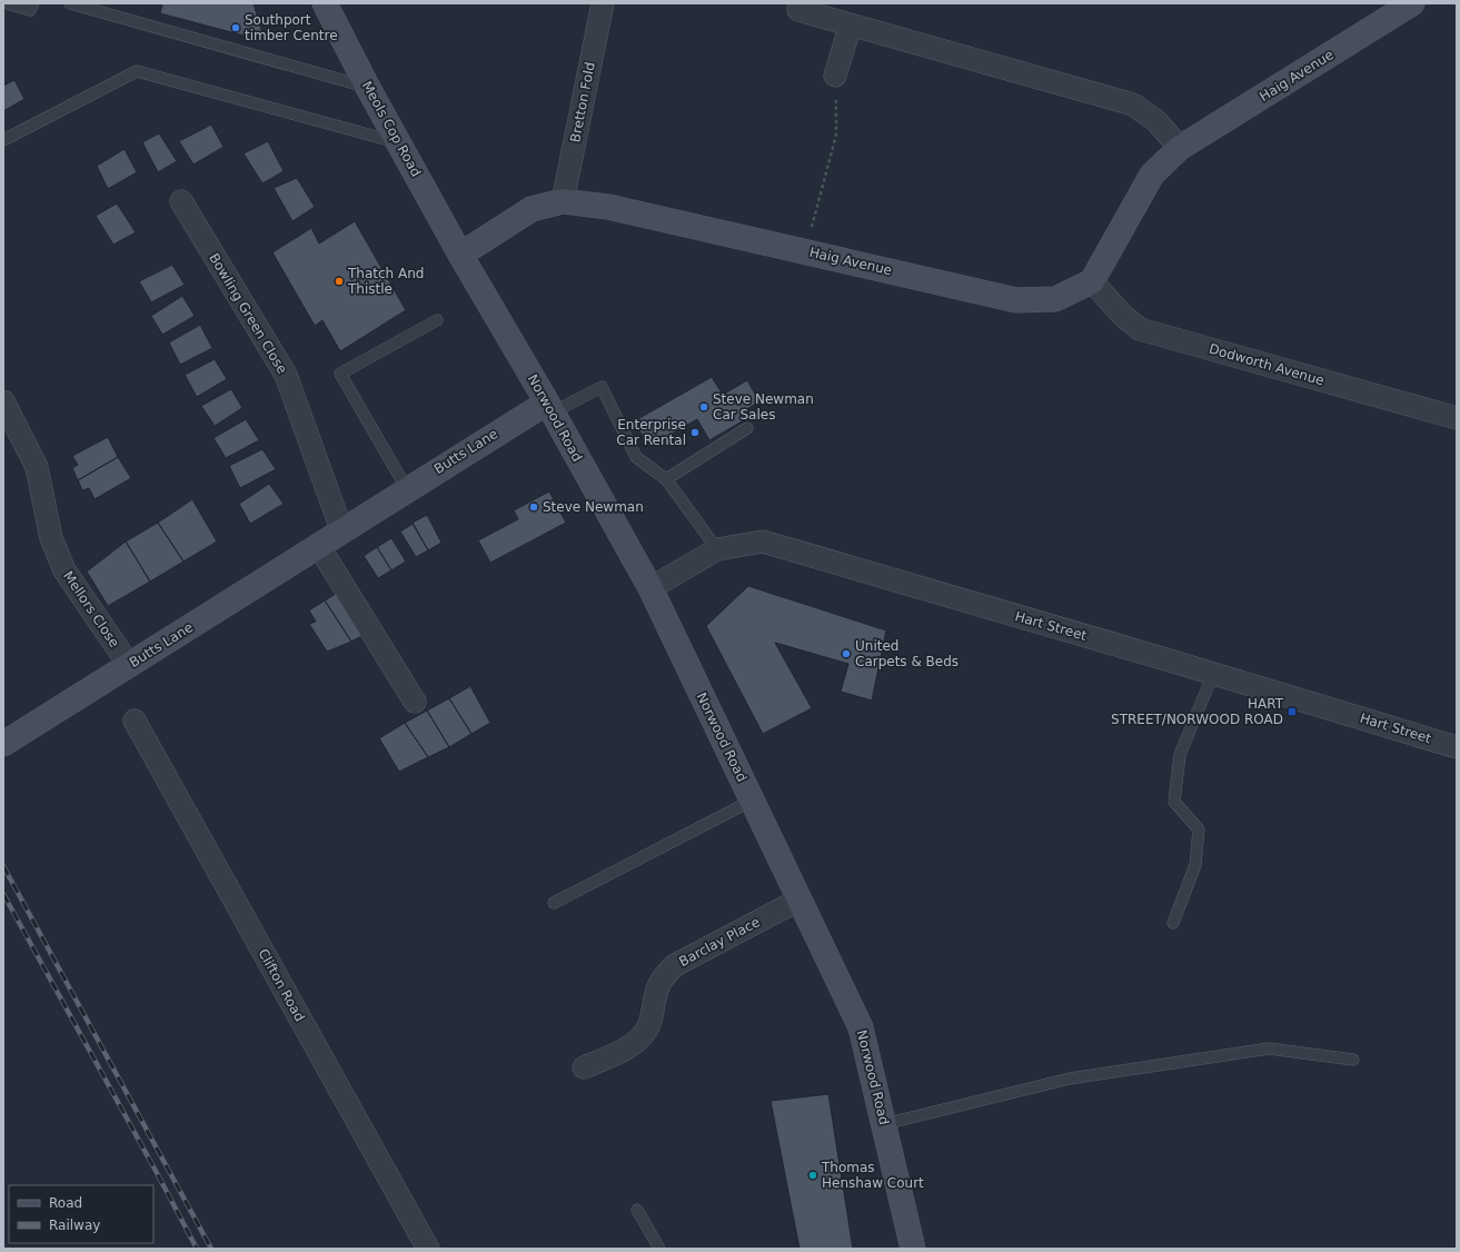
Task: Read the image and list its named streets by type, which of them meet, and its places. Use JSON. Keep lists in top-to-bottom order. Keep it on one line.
{"streets":{"street":["Haig Avenue","Bretton Fold","Meols Cop Road","Bowling Green Close","Dodworth Avenue","Norwood Road","Butts Lane","Mellors Close","Hart Street","Barclay Place","Clifton Road"]},"crossings":[["Haig Avenue","Bretton Fold"],["Haig Avenue","Meols Cop Road"],["Haig Avenue","Dodworth Avenue"],["Haig Avenue","Norwood Road"],["Meols Cop Road","Norwood Road"],["Bowling Green Close","Butts Lane"],["Norwood Road","Butts Lane"],["Norwood Road","Hart Street"],["Norwood Road","Barclay Place"],["Butts Lane","Mellors Close"]],"places":{"other":["Southport timber Centre","Thatch And Thistle","Steve Newman Car Sales","Enterprise Car Rental","Steve Newman","United Carpets & Beds","Thomas Henshaw Court"],"transit":["HART STREET/NORWOOD ROAD"]},"legend":["Road","Railway"]}
